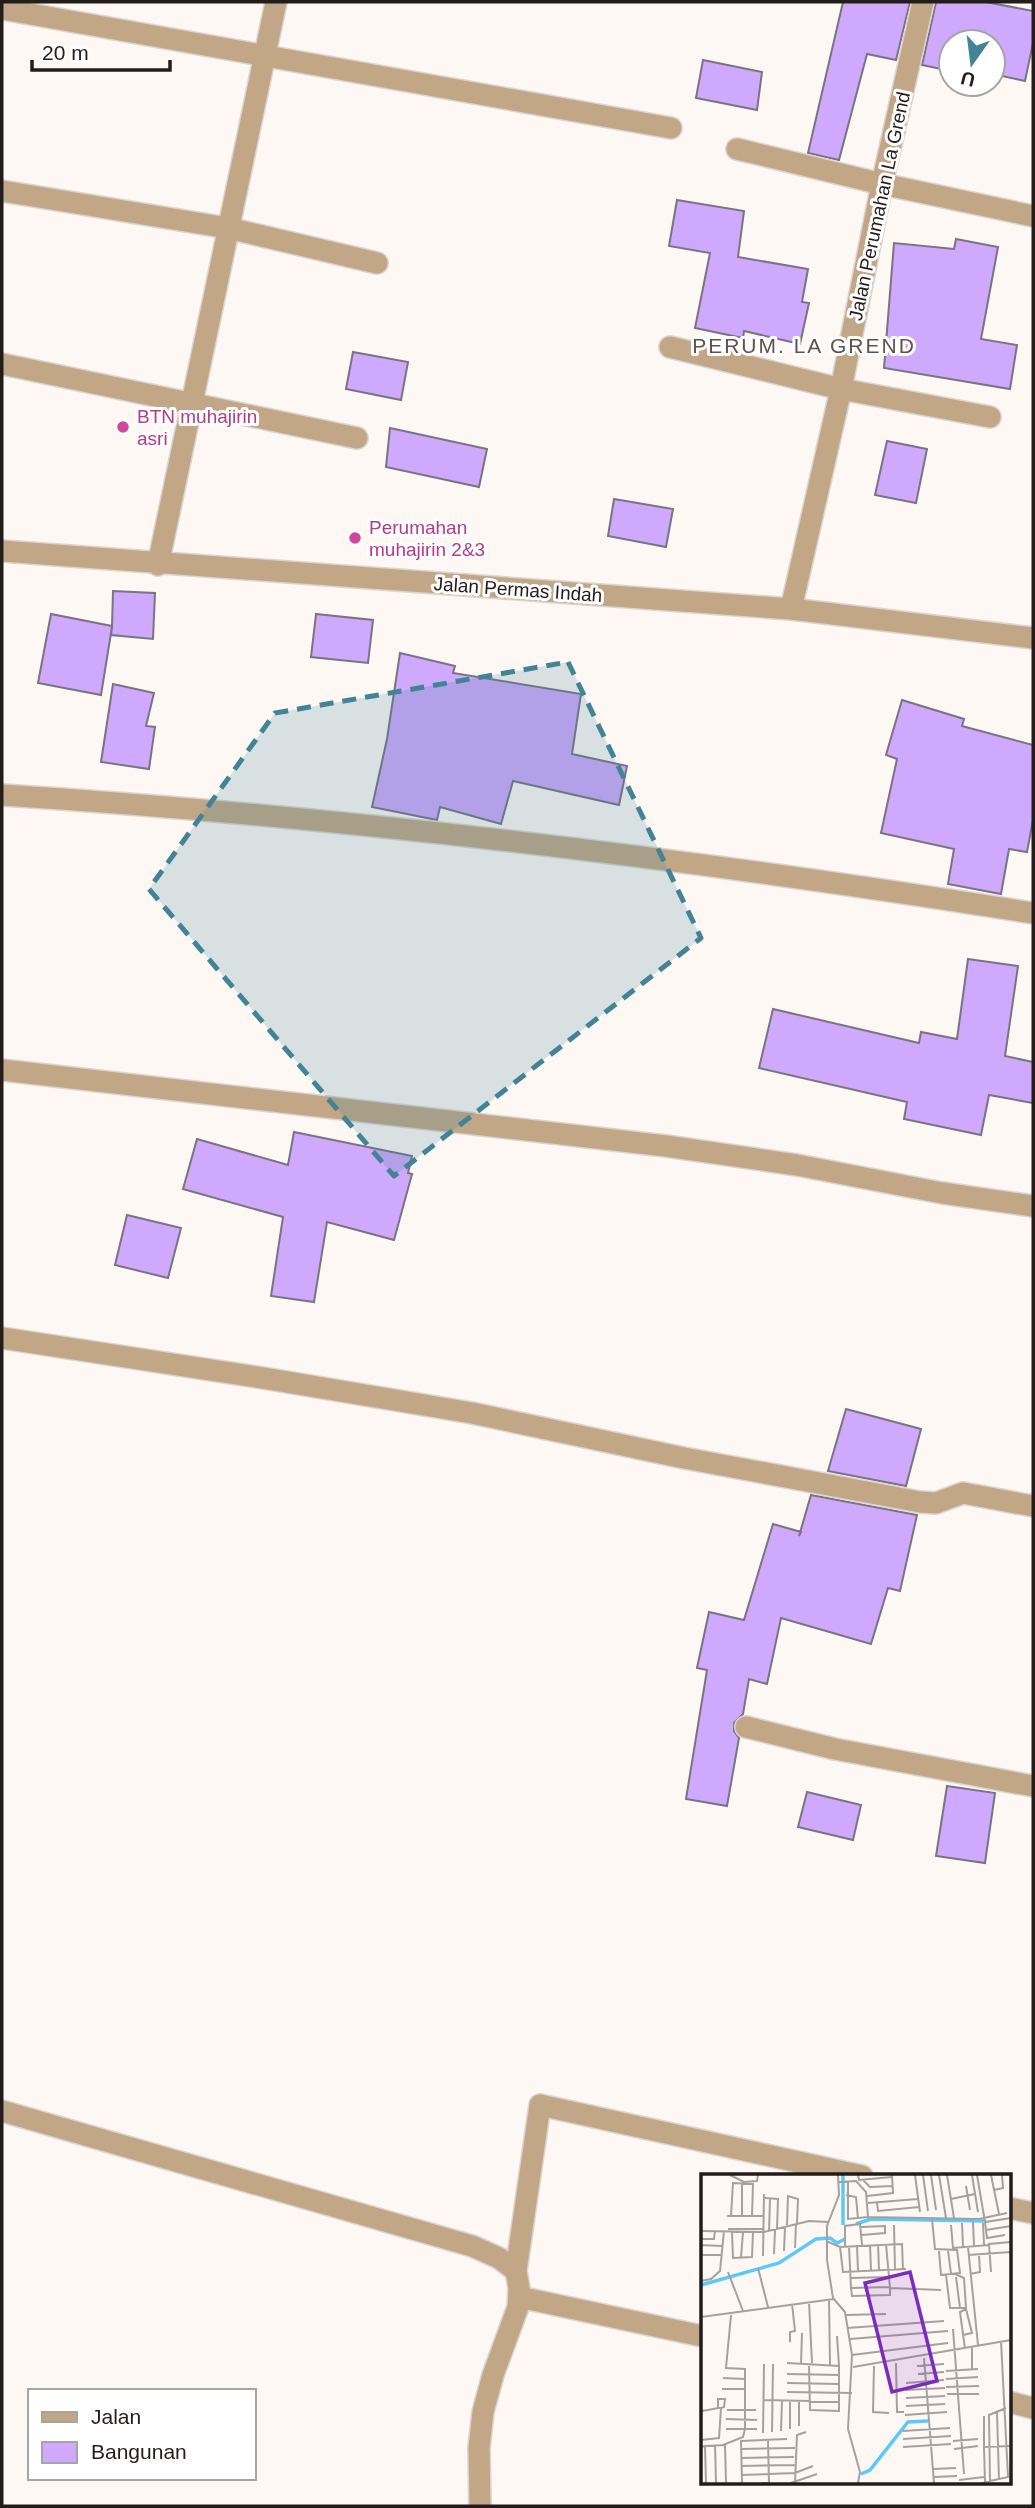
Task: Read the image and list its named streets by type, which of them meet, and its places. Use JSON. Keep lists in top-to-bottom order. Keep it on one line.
{"streets":{"street":["Jalan Perumahan La Grend","Jalan Permas Indah"]},"crossings":[["Jalan Perumahan La Grend","Jalan Permas Indah"]],"districts":["PERUM. LA GREND"],"places":["BTN muhajirin asri","Perumahan muhajirin 2&3"],"legend":["Jalan","Bangunan"],"scale_bar":"20 m","north":"bottom"}
